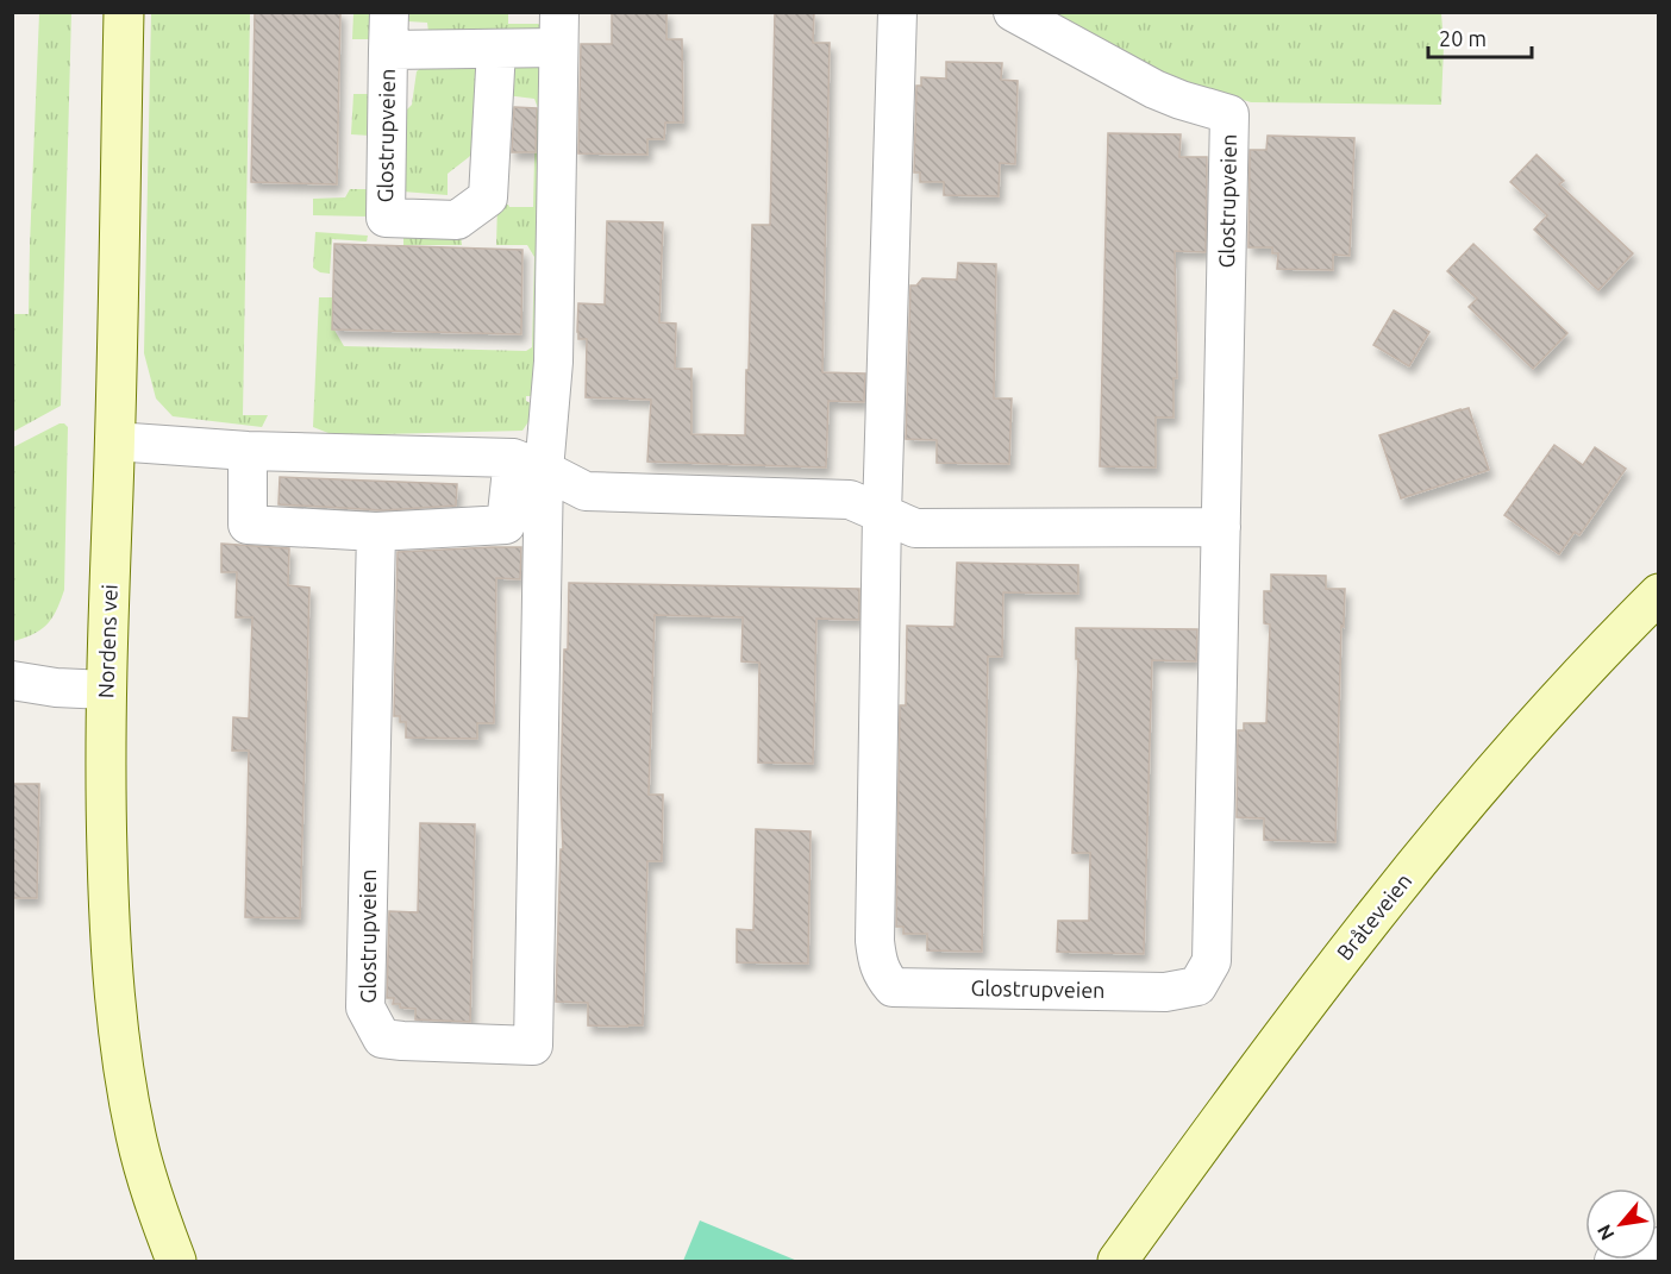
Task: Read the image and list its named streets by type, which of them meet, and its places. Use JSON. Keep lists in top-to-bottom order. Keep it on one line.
{"streets":{"street":["Glostrupveien","Nordens vei","Bråteveien"]},"scale_bar":"20 m","north":"bottom left"}
